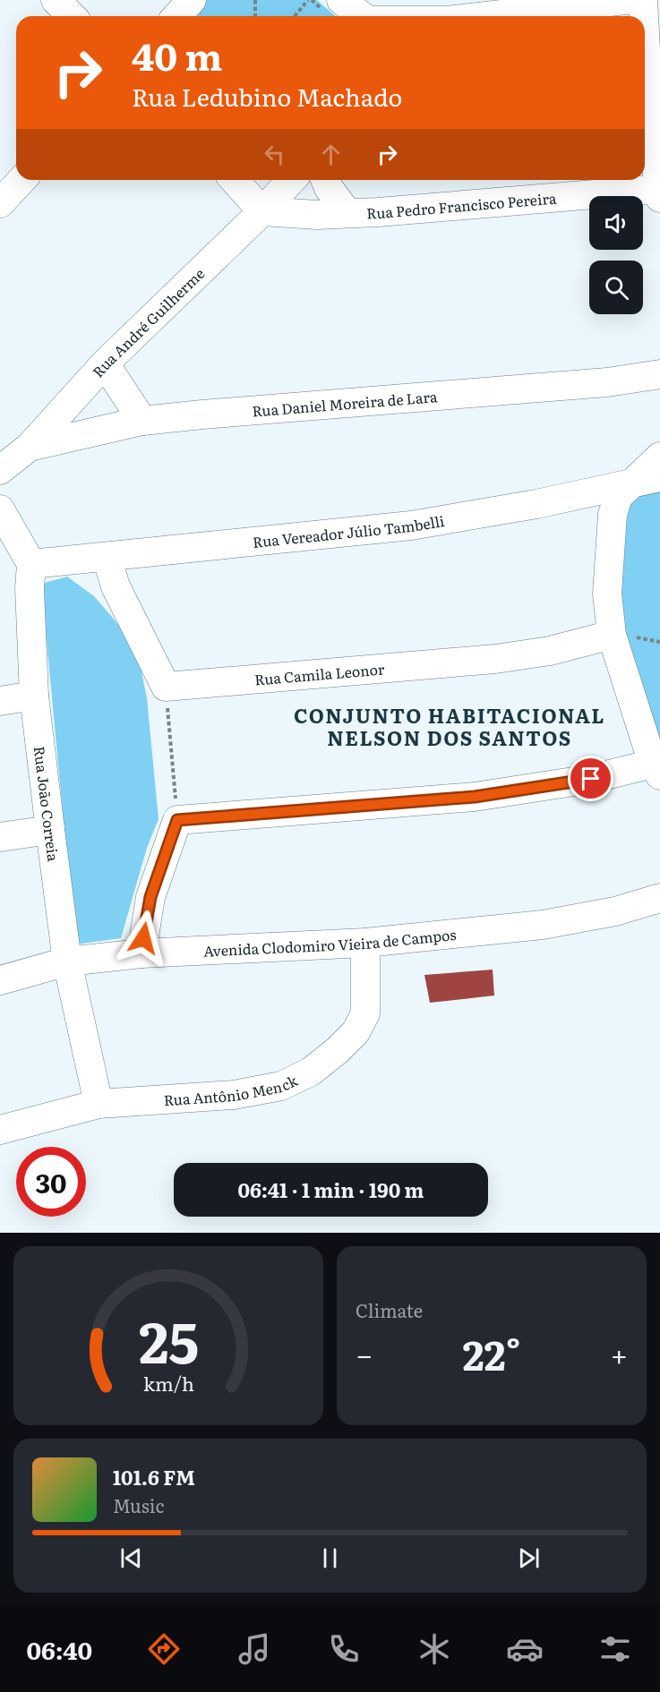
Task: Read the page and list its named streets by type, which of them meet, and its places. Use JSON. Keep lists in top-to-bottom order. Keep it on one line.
{"streets":{"street":["Rua Pedro Francisco Pereira","Rua André Guilherme","Rua Daniel Moreira de Lara","Rua Vereador Júlio Tambelli","Rua Camila Leonor","Rua João Correia","Avenida Clodomiro Vieira de Campos","Rua Antônio Menck"]},"crossings":[["Rua Pedro Francisco Pereira","Rua André Guilherme"],["Rua André Guilherme","Rua Daniel Moreira de Lara"],["Rua Vereador Júlio Tambelli","Rua João Correia"],["Rua João Correia","Avenida Clodomiro Vieira de Campos"],["Rua João Correia","Rua Antônio Menck"],["Avenida Clodomiro Vieira de Campos","Rua Antônio Menck"]],"districts":["CONJUNTO HABITACIONAL NELSON DOS SANTOS"],"page":{"turn":["40 m","Rua Ledubino Machado"],"limit":"30","trip":"06:41 · 1 min · 190 m","tile":"Climate","heat":["−","22°","+"],"song":["101.6 FM","Music"],"tabs":"06:40","gauge":["25","km/h"]}}
